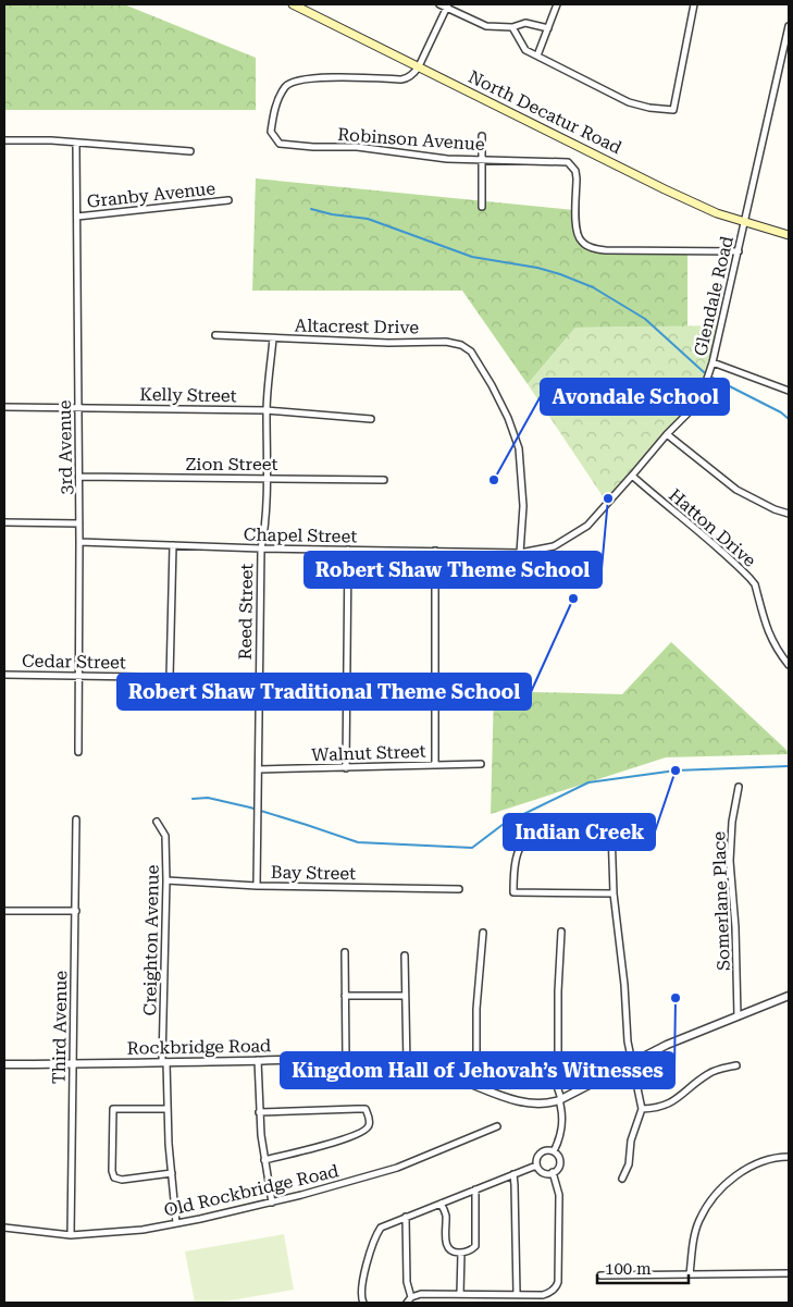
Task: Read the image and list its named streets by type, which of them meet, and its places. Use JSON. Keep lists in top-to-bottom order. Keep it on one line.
{"streets":{"main road":["North Decatur Road"],"street":["Robinson Avenue","Granby Avenue","Glendale Road","Altacrest Drive","Kelly Street","3rd Avenue","Zion Street","Hatton Drive","Chapel Street","Reed Street","Cedar Street","Walnut Street","Bay Street","Somerlane Place","Creighton Avenue","Third Avenue","Rockbridge Road","Old Rockbridge Road"]},"crossings":[["North Decatur Road","Robinson Avenue"],["North Decatur Road","Glendale Road"],["Robinson Avenue","Glendale Road"],["Granby Avenue","3rd Avenue"],["Glendale Road","Altacrest Drive"],["Glendale Road","Hatton Drive"],["Glendale Road","Chapel Street"],["Altacrest Drive","Chapel Street"],["Altacrest Drive","Reed Street"],["Kelly Street","3rd Avenue"],["Kelly Street","Reed Street"],["3rd Avenue","Zion Street"],["3rd Avenue","Chapel Street"],["3rd Avenue","Cedar Street"],["Zion Street","Reed Street"],["Chapel Street","Reed Street"],["Reed Street","Cedar Street"],["Reed Street","Walnut Street"],["Reed Street","Bay Street"],["Bay Street","Creighton Avenue"],["Somerlane Place","Rockbridge Road"],["Creighton Avenue","Rockbridge Road"],["Creighton Avenue","Old Rockbridge Road"],["Third Avenue","Rockbridge Road"],["Third Avenue","Old Rockbridge Road"]],"places":["Avondale School","Robert Shaw Theme School","Robert Shaw Traditional Theme School","Indian Creek","Kingdom Hall of Jehovah’s Witnesses"],"scale_bar":"100 m"}
